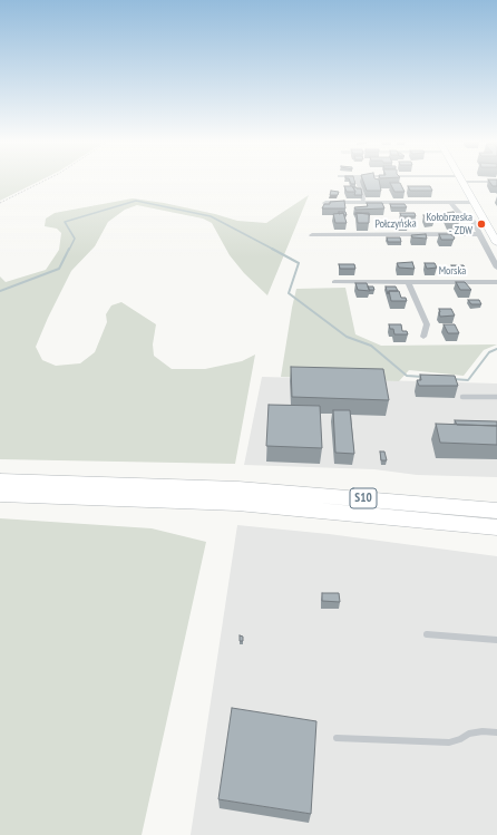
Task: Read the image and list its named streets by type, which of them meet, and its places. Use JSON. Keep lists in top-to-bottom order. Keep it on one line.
{"streets":{"highway":["S10"],"street":["Połczyńska","Morska"]},"places":["Kołobrzeska - ZDW"]}
